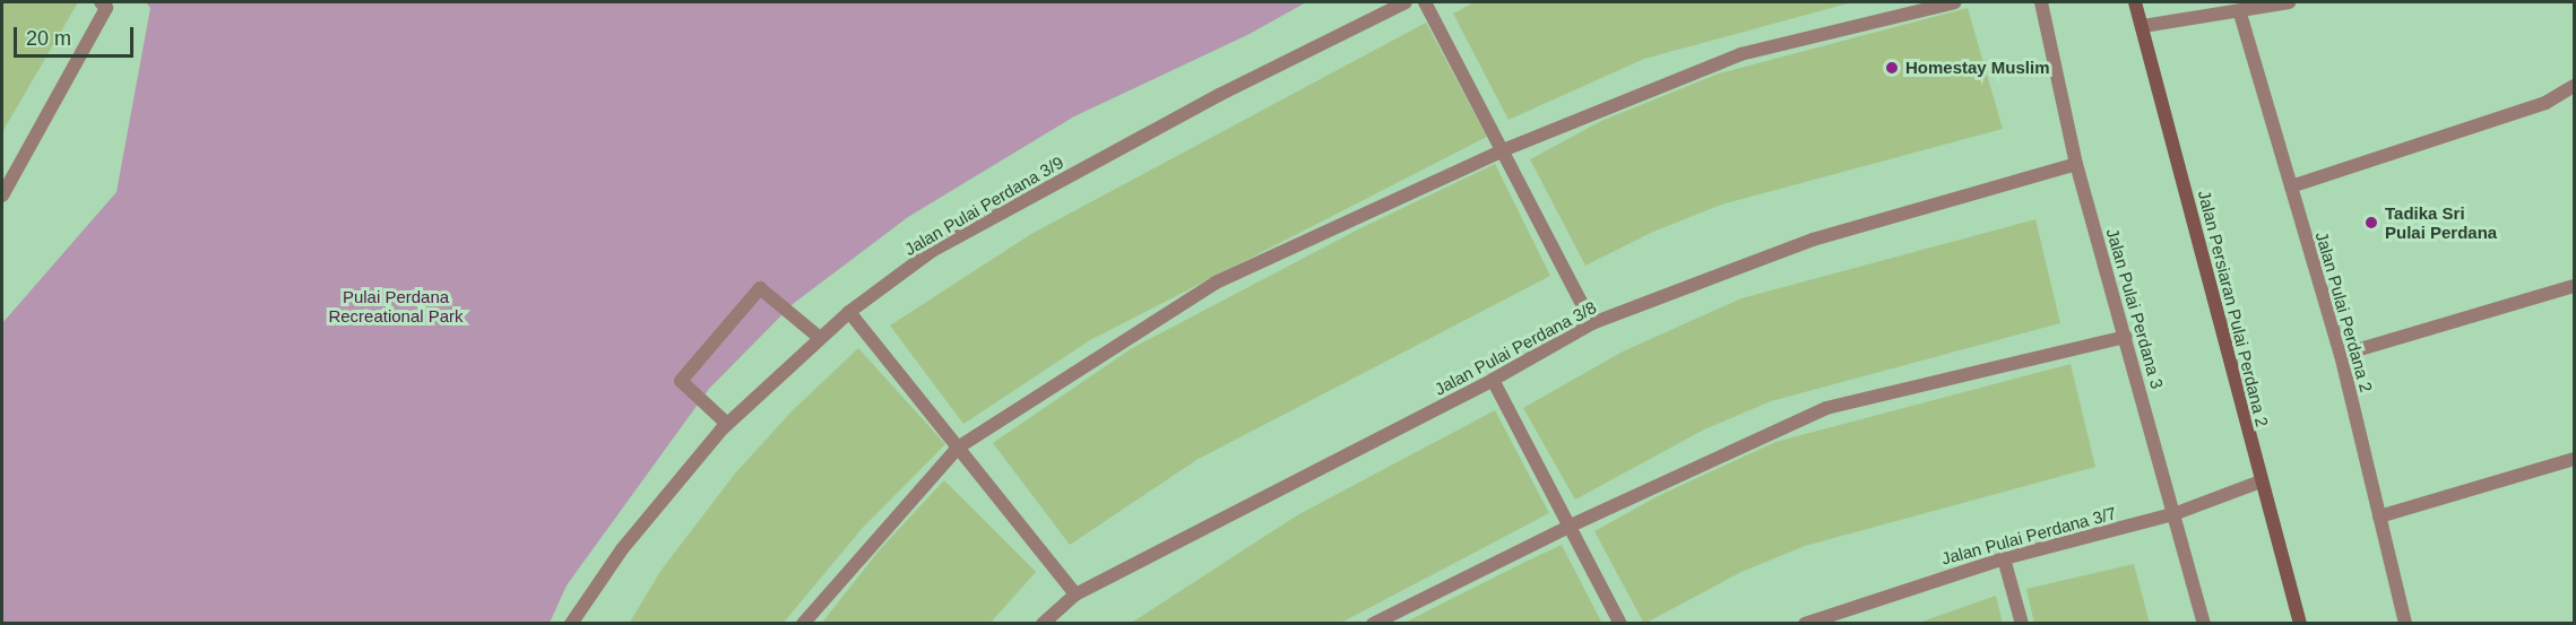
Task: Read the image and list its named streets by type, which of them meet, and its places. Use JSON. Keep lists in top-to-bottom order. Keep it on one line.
{"streets":{"street":["Jalan Pulai Perdana 3/9","Jalan Pulai Perdana 3","Jalan Persiaran Pulai Perdana 2","Jalan Pulai Perdana 2","Jalan Pulai Perdana 3/8","Jalan Pulai Perdana 3/7"]},"crossings":[["Jalan Pulai Perdana 3","Jalan Pulai Perdana 3/8"],["Jalan Pulai Perdana 3","Jalan Pulai Perdana 3/7"],["Jalan Persiaran Pulai Perdana 2","Jalan Pulai Perdana 3/7"]],"parks":["Pulai Perdana Recreational Park"],"places":["Homestay Muslim","Tadika Sri Pulai Perdana"],"scale_bar":"20 m"}
